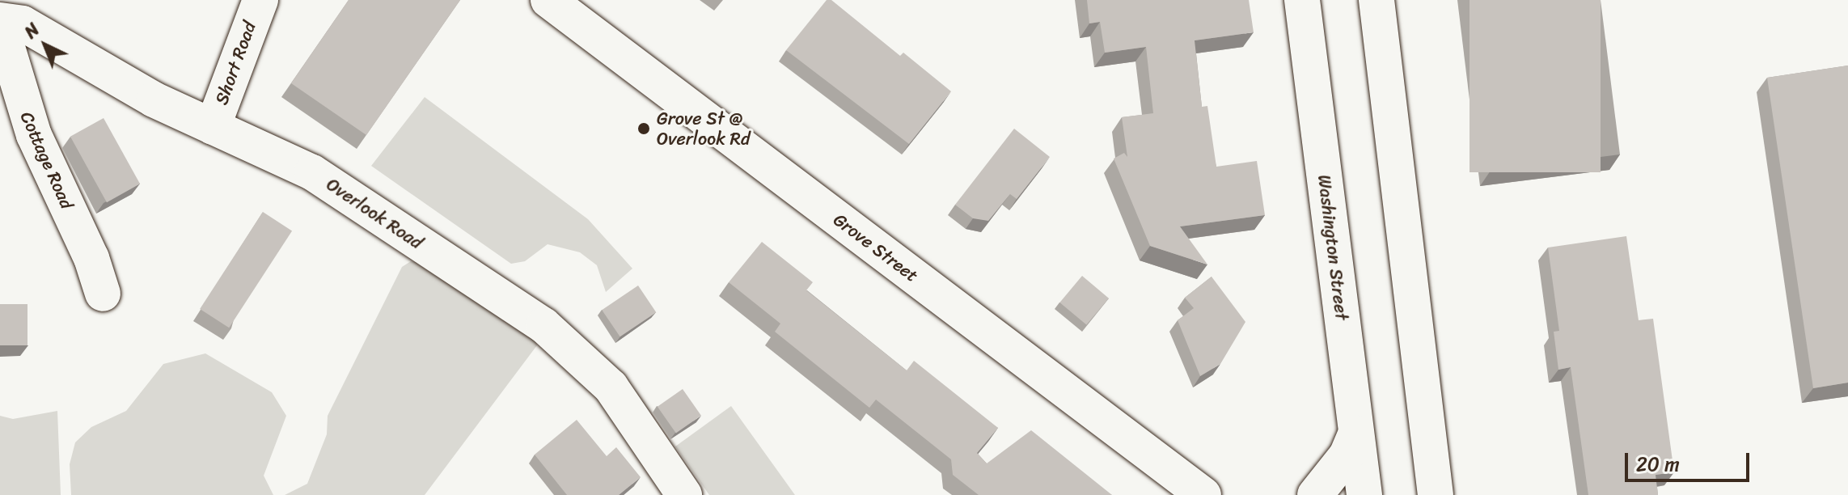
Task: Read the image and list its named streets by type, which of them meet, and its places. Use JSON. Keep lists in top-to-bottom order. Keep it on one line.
{"streets":{"main road":["Short Road","Cottage Road","Overlook Road","Grove Street","Washington Street"]},"crossings":[["Short Road","Overlook Road"],["Cottage Road","Overlook Road"]],"places":["Grove St @ Overlook Rd"],"scale_bar":"20 m","north":"top left"}
